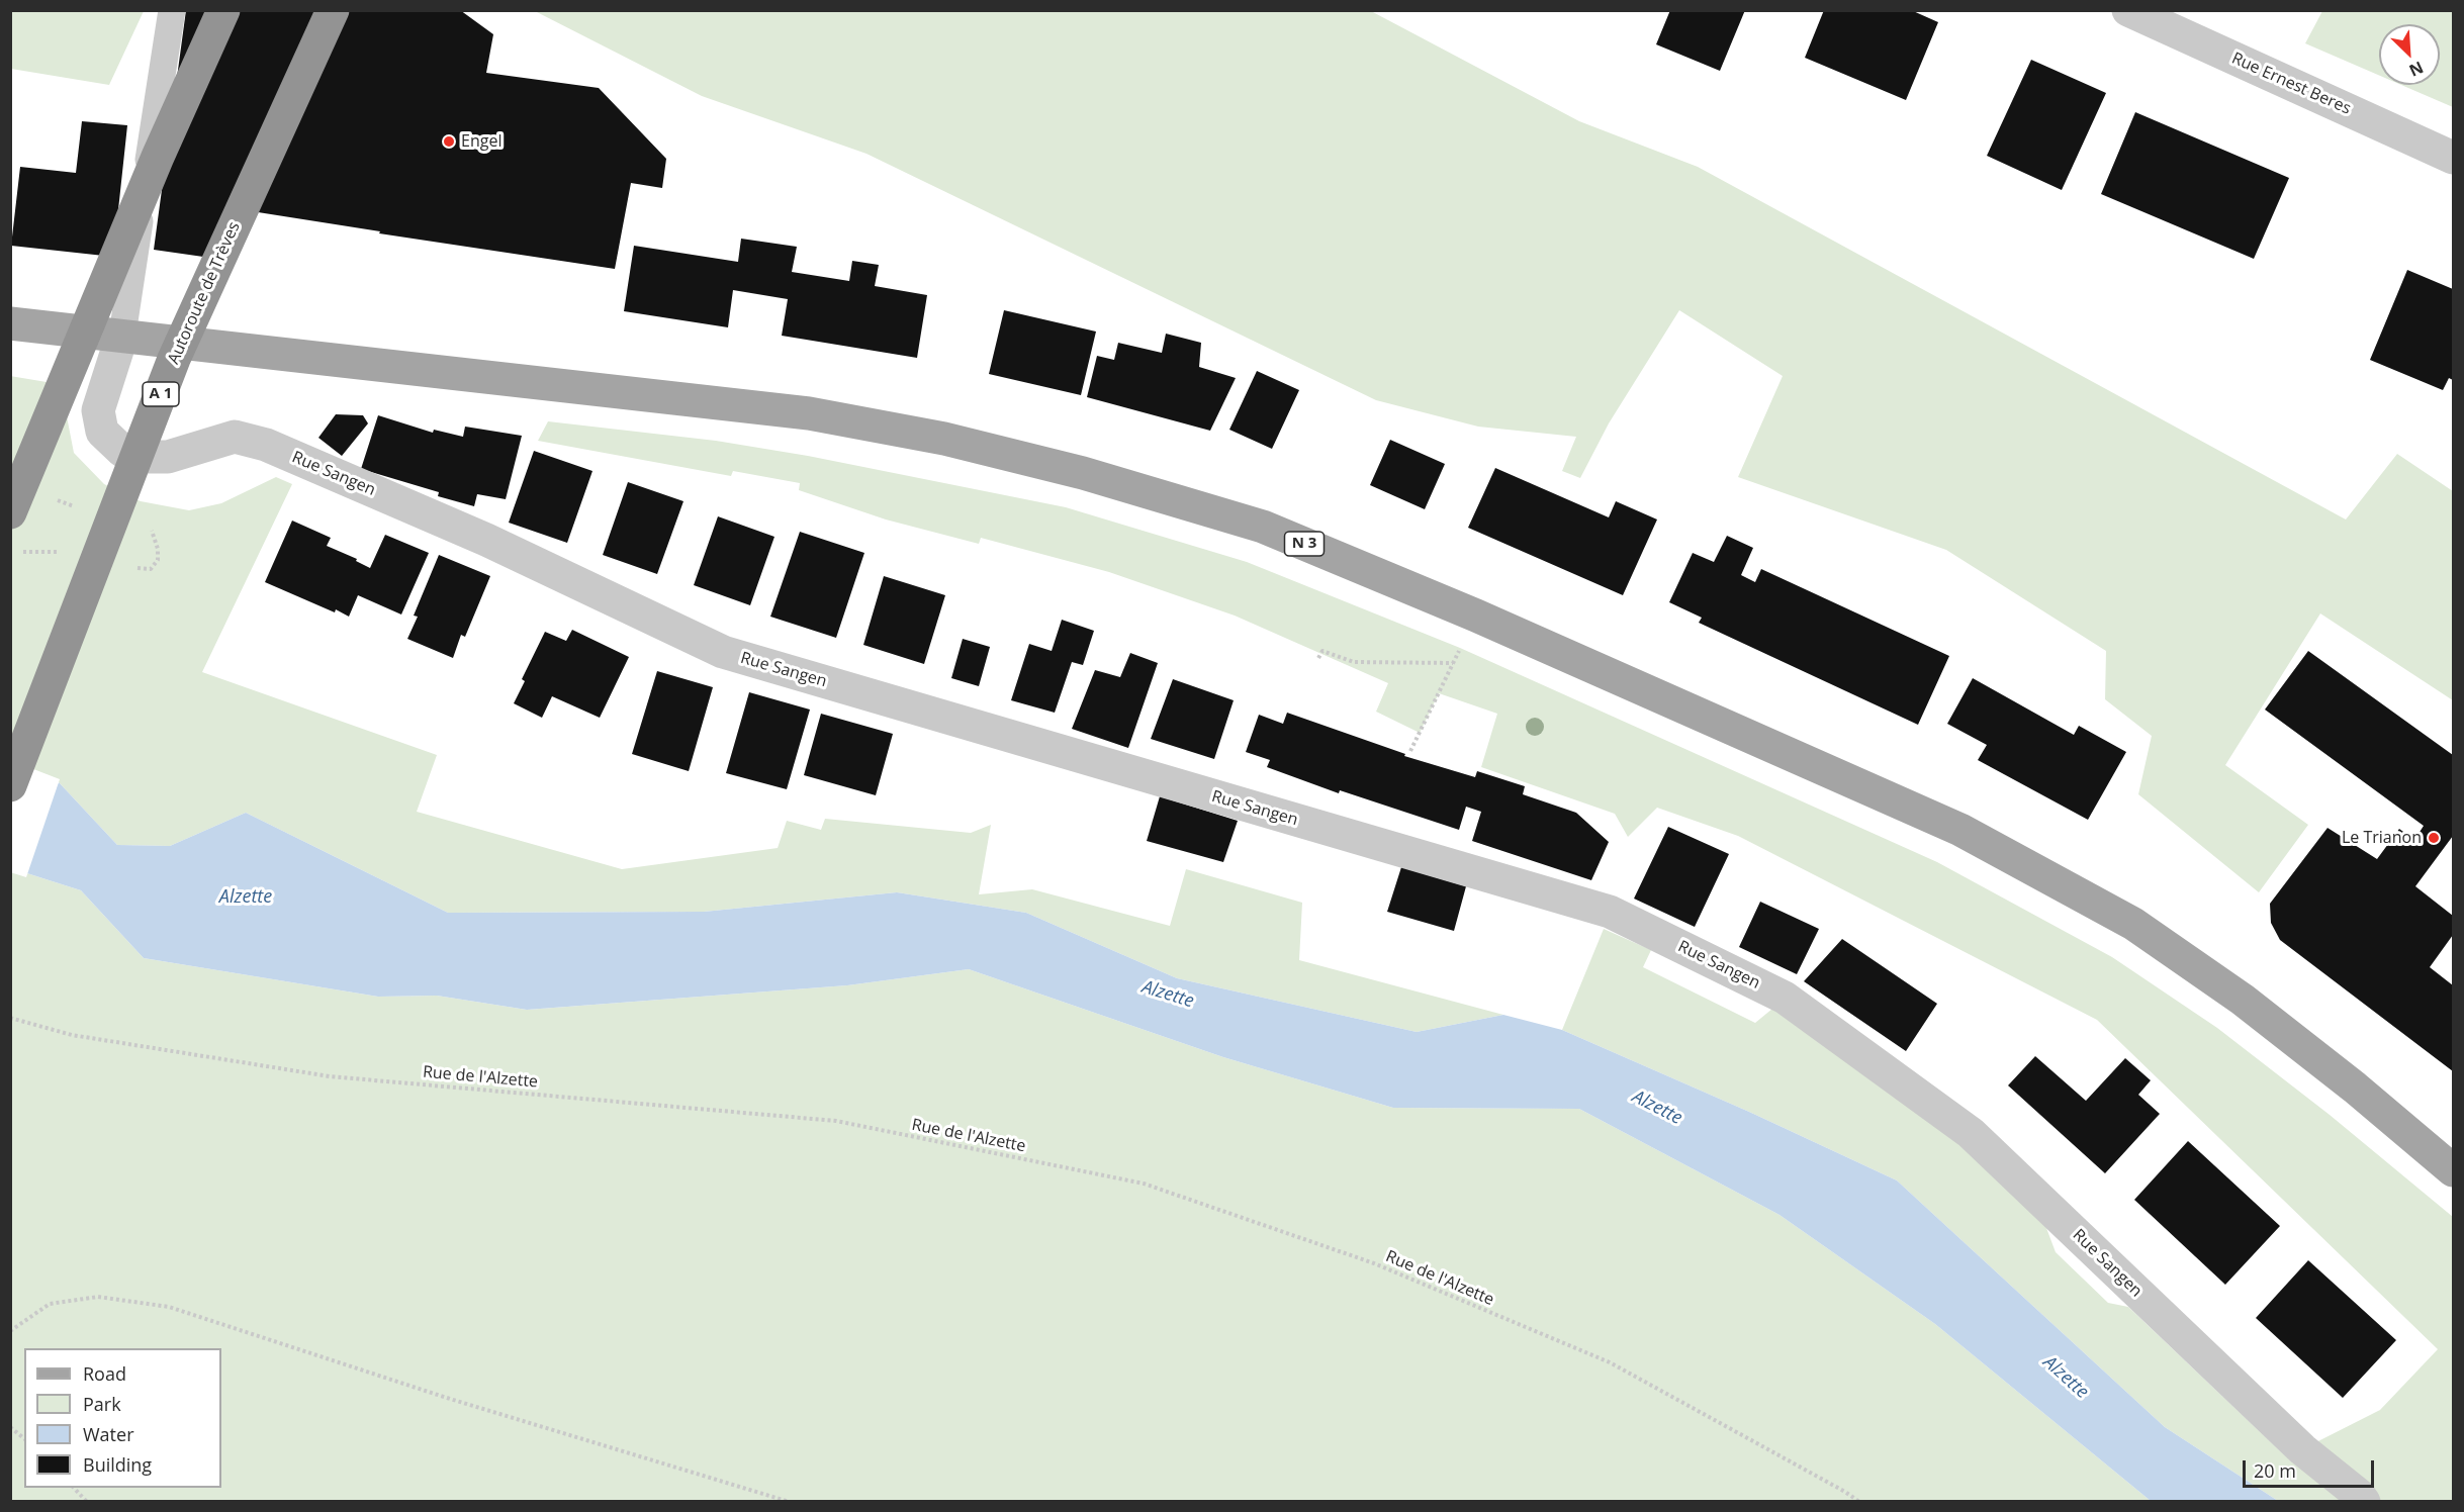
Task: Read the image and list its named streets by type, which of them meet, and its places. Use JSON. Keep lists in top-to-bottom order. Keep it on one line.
{"streets":{"highway":["Autoroute de Trèves","A 1"],"main road":["N 3"],"street":["Rue Ernest Beres","Rue Sangen"],"path":["Rue de l'Alzette"]},"crossings":[["Rue Sangen","N 3"]],"water":["Alzette"],"places":["Engel","Le Trianon"],"legend":["Road","Park","Water","Building"],"scale_bar":"20 m","north":"bottom right"}
